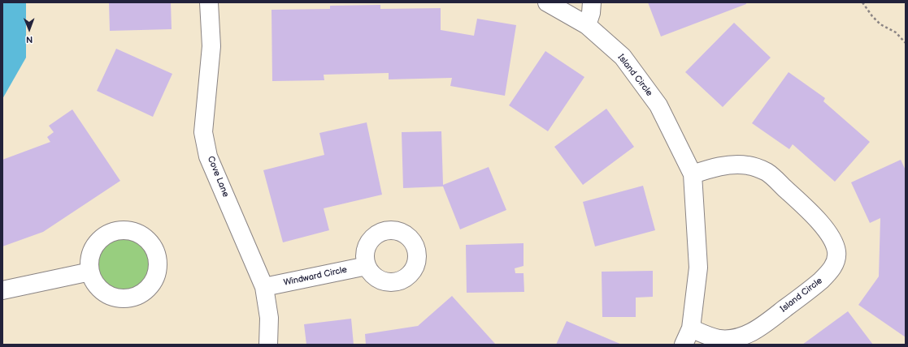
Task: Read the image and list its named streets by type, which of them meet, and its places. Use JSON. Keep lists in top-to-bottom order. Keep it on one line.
{"streets":{"street":["Island Circle","Cove Lane","Windward Circle"]},"crossings":[["Cove Lane","Windward Circle"]],"north":"bottom"}
